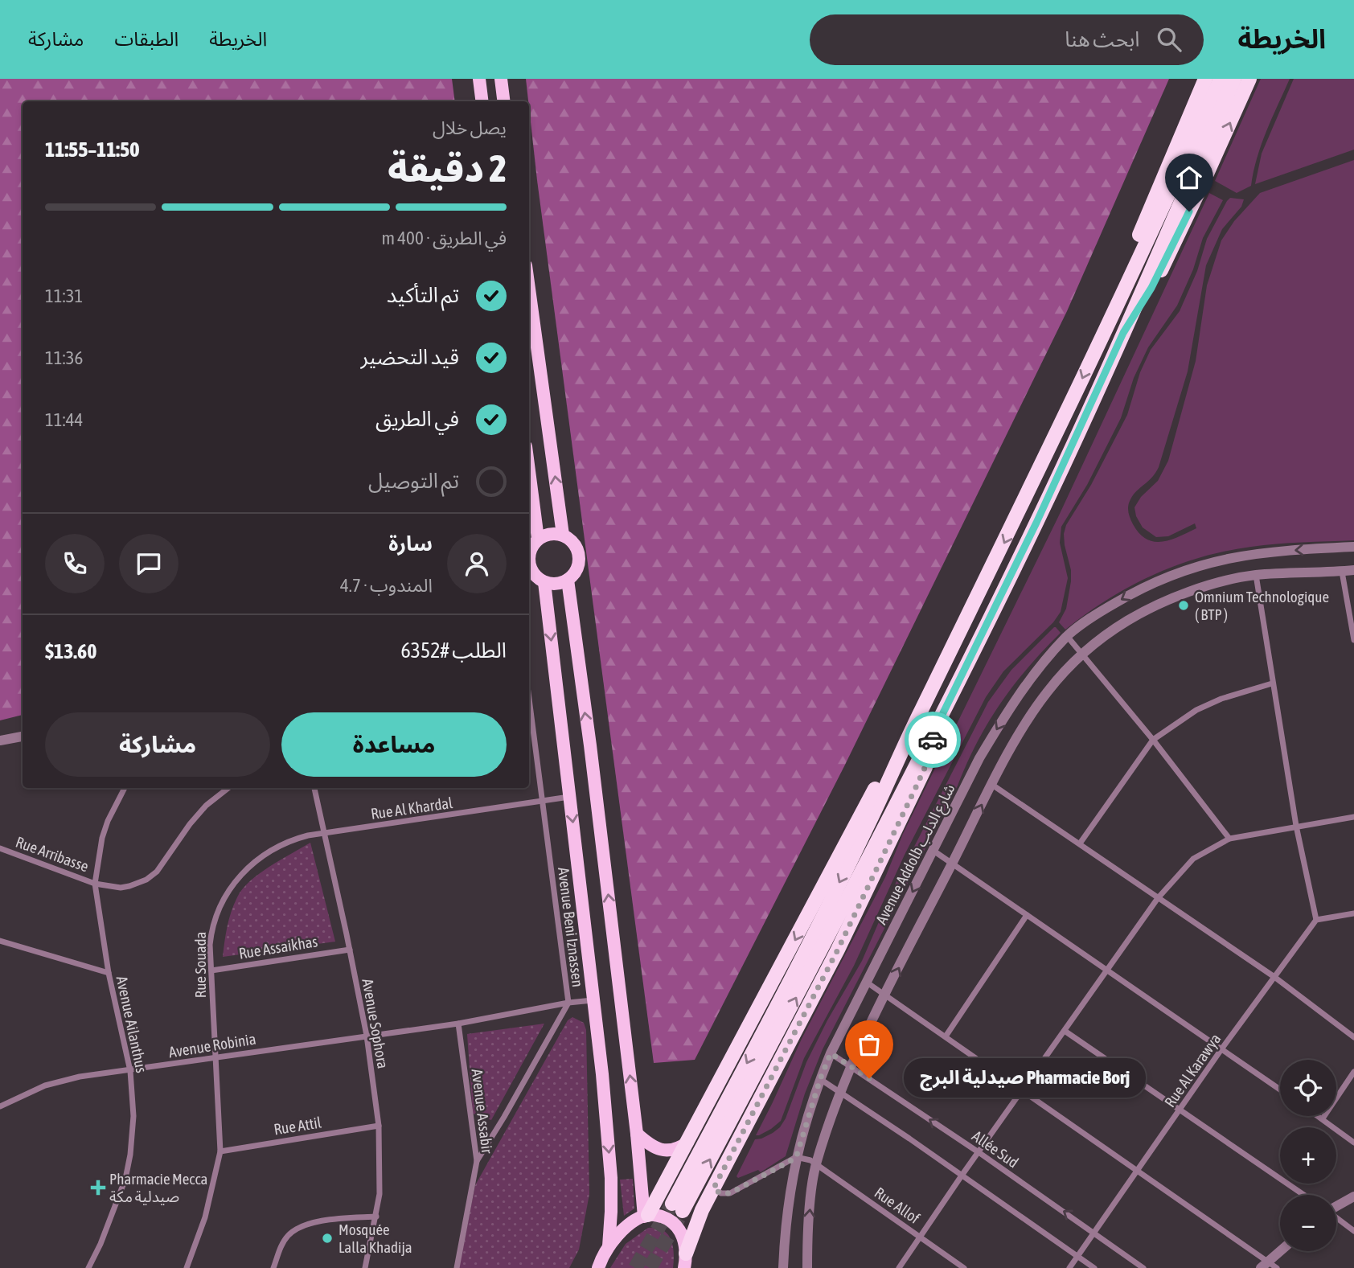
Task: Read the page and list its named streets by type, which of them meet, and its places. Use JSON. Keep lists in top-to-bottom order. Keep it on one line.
{"streets":{"street":["Rue Al Khardal","Rue Arribasse","Avenue Addolb شارع الدلب","Avenue Beni Iznassen","Rue Assaikhas","Rue Souada","Avenue Sophora","Avenue Ailanthus","Avenue Robinia","Rue Al Karawya","Avenue Assabir","Rue Attil","Allée Sud","Rue Allof"]},"crossings":[["Rue Al Khardal","Avenue Beni Iznassen"],["Rue Al Khardal","Rue Souada"],["Rue Al Khardal","Avenue Sophora"],["Rue Arribasse","Avenue Ailanthus"],["Avenue Addolb شارع الدلب","Allée Sud"],["Avenue Addolb شارع الدلب","Rue Allof"],["Avenue Beni Iznassen","Avenue Robinia"],["Avenue Beni Iznassen","Avenue Assabir"],["Rue Assaikhas","Rue Souada"],["Rue Assaikhas","Avenue Sophora"],["Rue Souada","Avenue Sophora"],["Rue Souada","Avenue Robinia"],["Rue Souada","Rue Attil"],["Avenue Sophora","Avenue Robinia"],["Avenue Sophora","Rue Attil"],["Avenue Ailanthus","Avenue Robinia"],["Avenue Robinia","Avenue Assabir"],["Rue Al Karawya","Allée Sud"]],"places":{"other":["Omnium Technologique ( BTP )","Pharmacie Borj صيدلية البرج","Mosquée Lalla Khadija"],"health":["Pharmacie Mecca صيدلية مكة"]},"page":{"header":"الخريطة","search":"ابحث هنا","nav":["الخريطة","الطبقات","مشاركة"],"heading":["2 دقيقة","يصل خلال","11:50–11:55"],"panel":["سارة","المندوب · 4.7","الطلب #6352","$13.60"],"bar":"في الطريق · 400 m","list":[["تم التأكيد","11:31"],["قيد التحضير","11:36"],["في الطريق","11:44"],"تم التوصيل"],"buttons":["مساعدة","مشاركة"],"bubble":"Pharmacie Borj صيدلية البرج","map_buttons":["+","−"]}}
